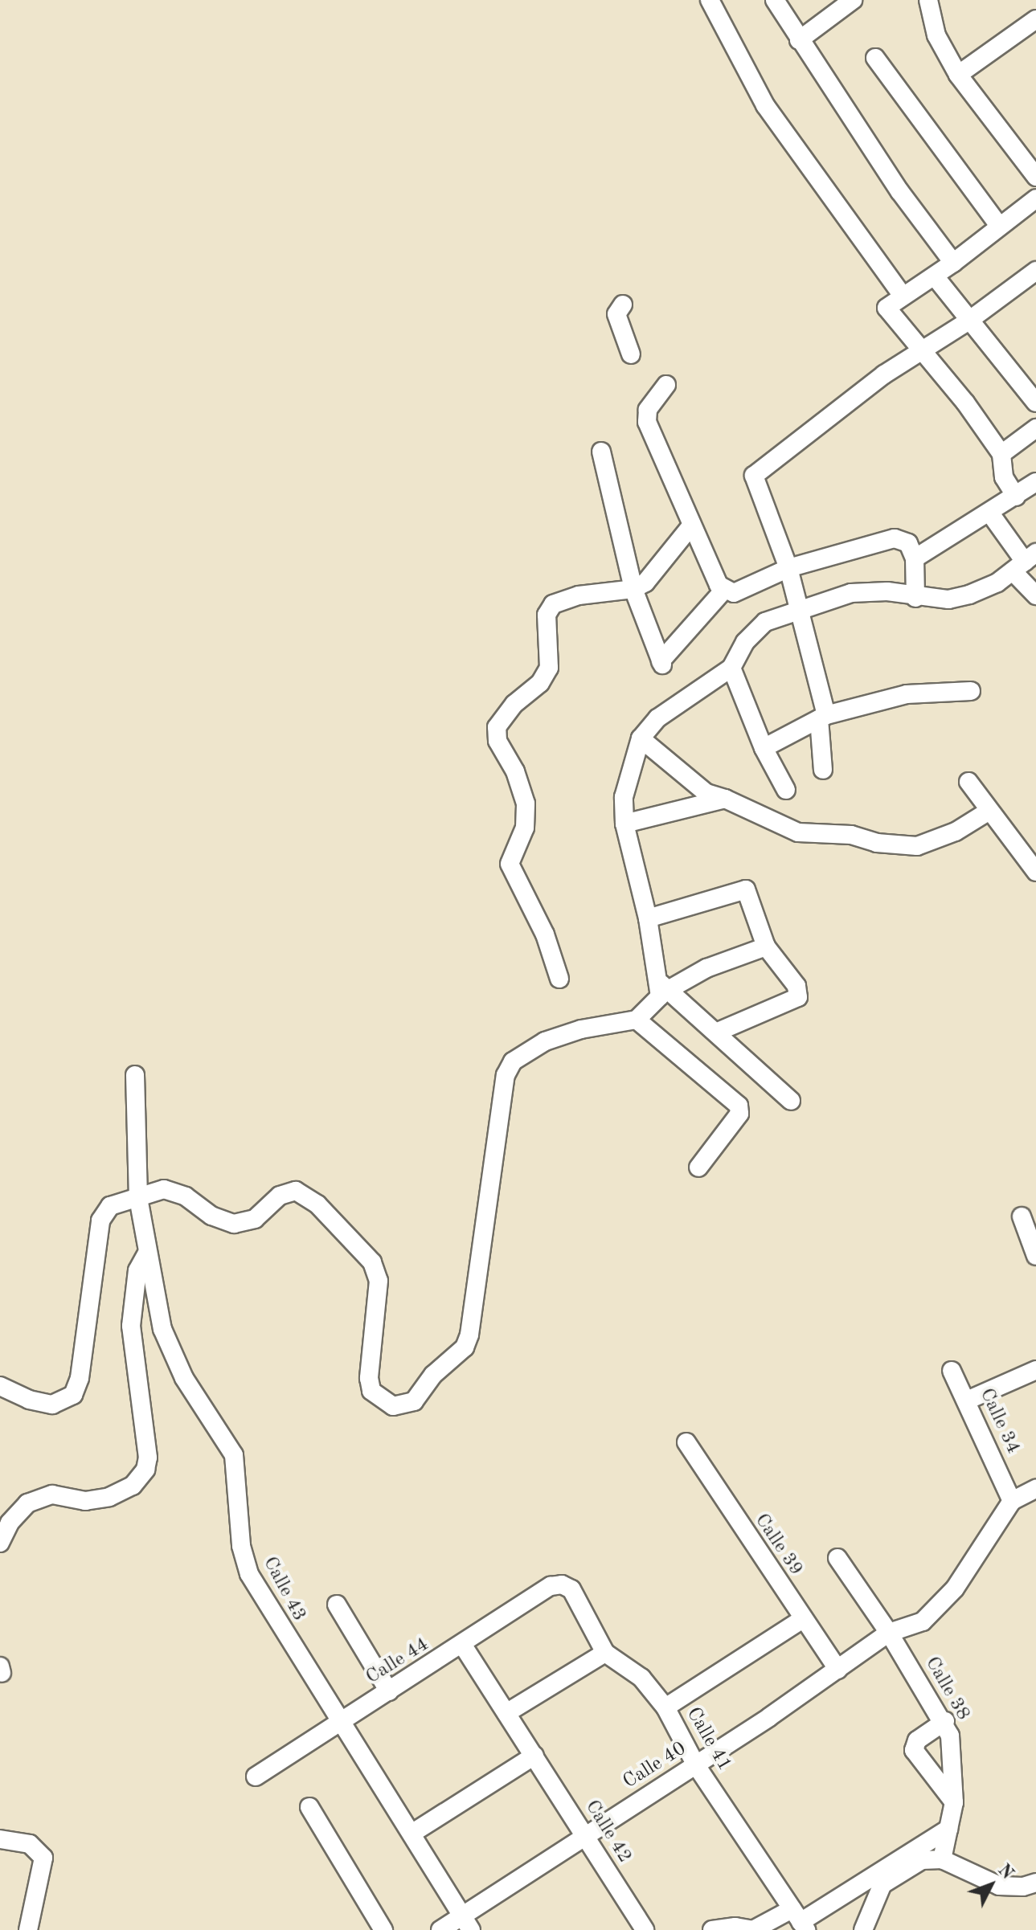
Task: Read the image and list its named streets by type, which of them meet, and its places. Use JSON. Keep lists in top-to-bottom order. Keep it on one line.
{"streets":{"street":["Calle 34","Calle 39","Calle 43","Calle 44","Calle 38","Calle 41","Calle 40","Calle 42"]},"crossings":[["Calle 34","Calle 40"],["Calle 39","Calle 40"],["Calle 43","Calle 44"],["Calle 43","Calle 40"],["Calle 44","Calle 41"],["Calle 44","Calle 42"],["Calle 38","Calle 40"],["Calle 41","Calle 40"],["Calle 40","Calle 42"]],"north":"top right"}
